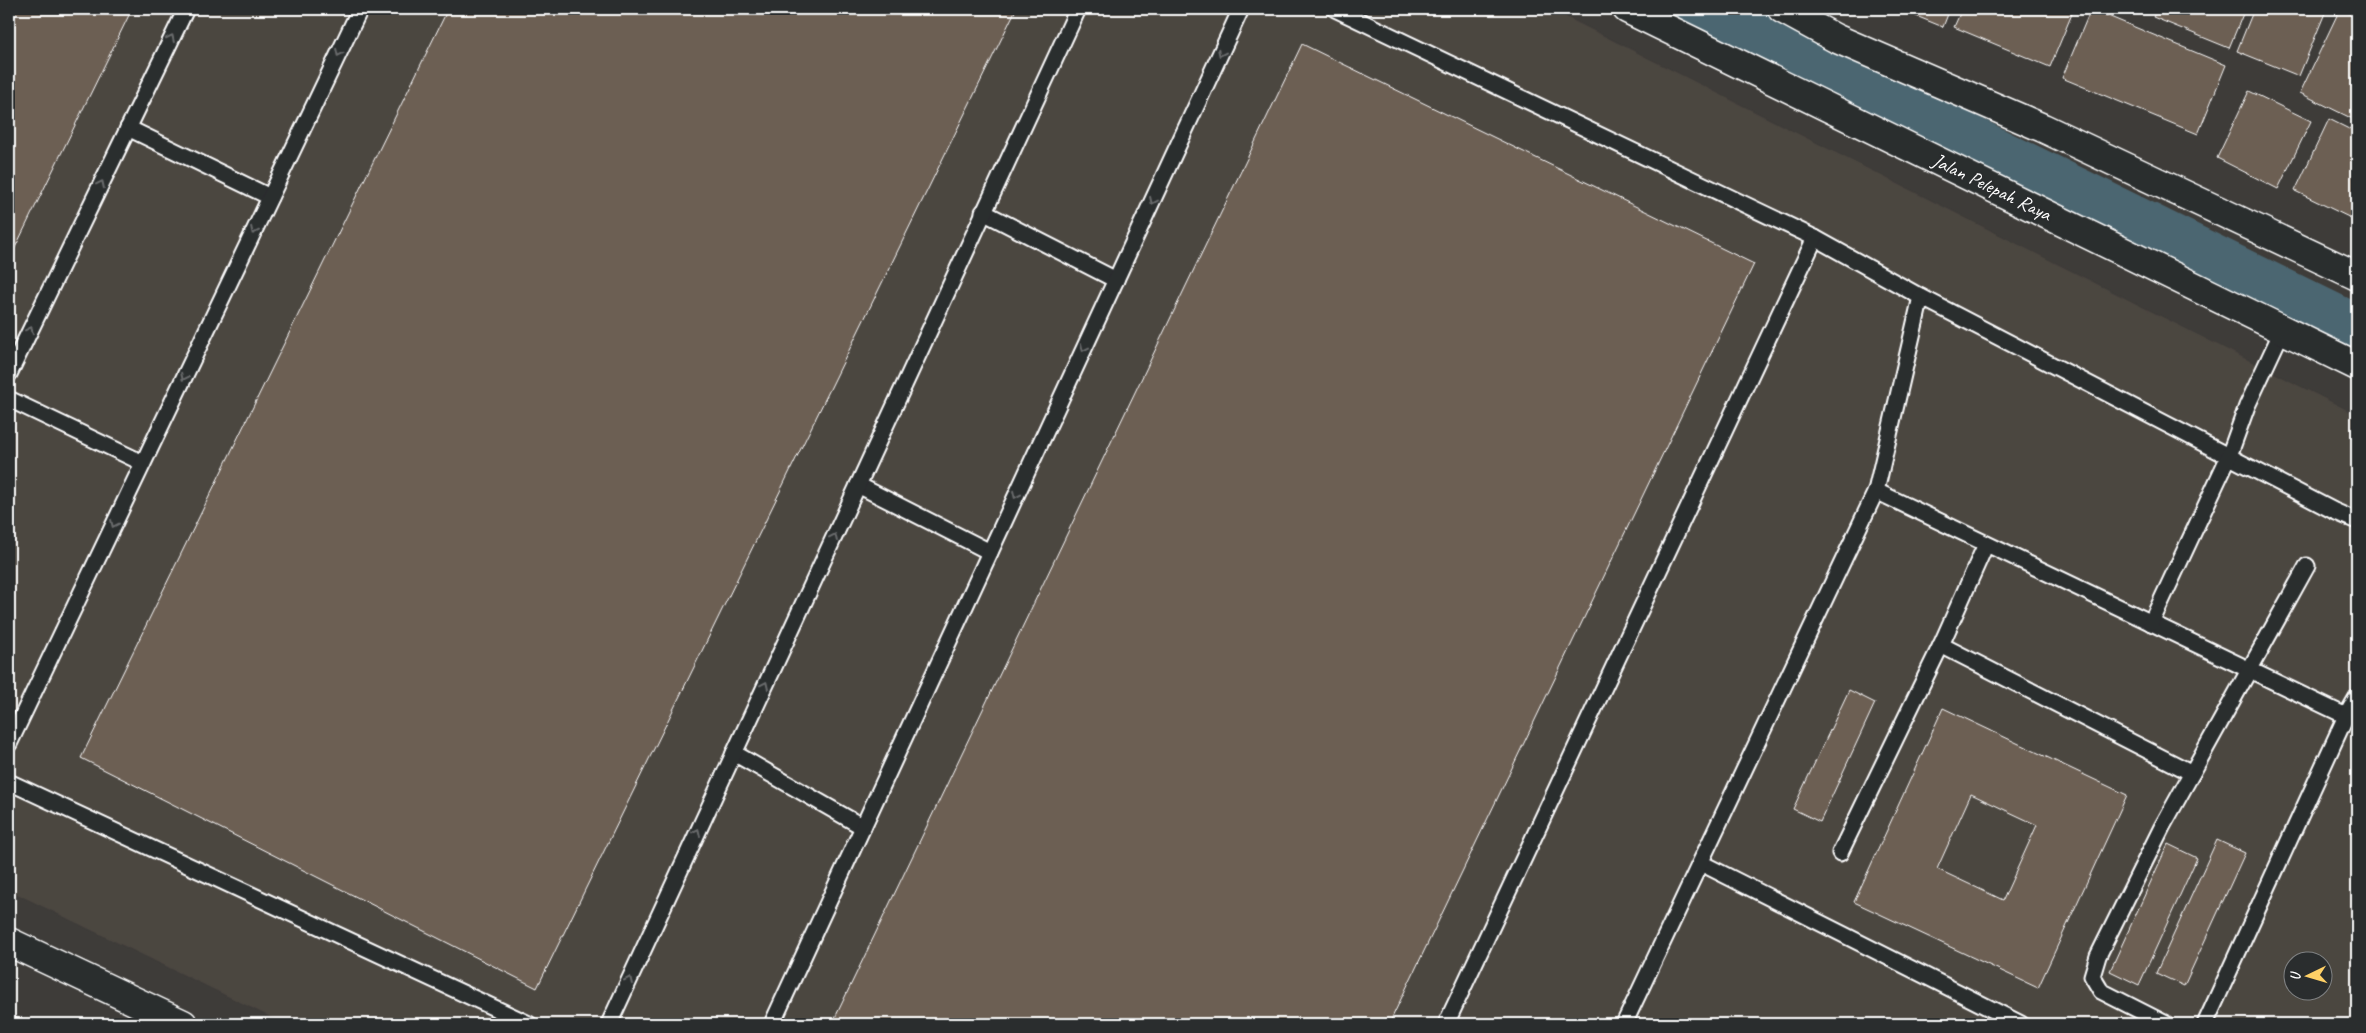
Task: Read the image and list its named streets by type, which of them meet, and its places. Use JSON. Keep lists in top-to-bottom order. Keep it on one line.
{"streets":{"street":["Jalan Pelepah Raya"]},"north":"left"}
